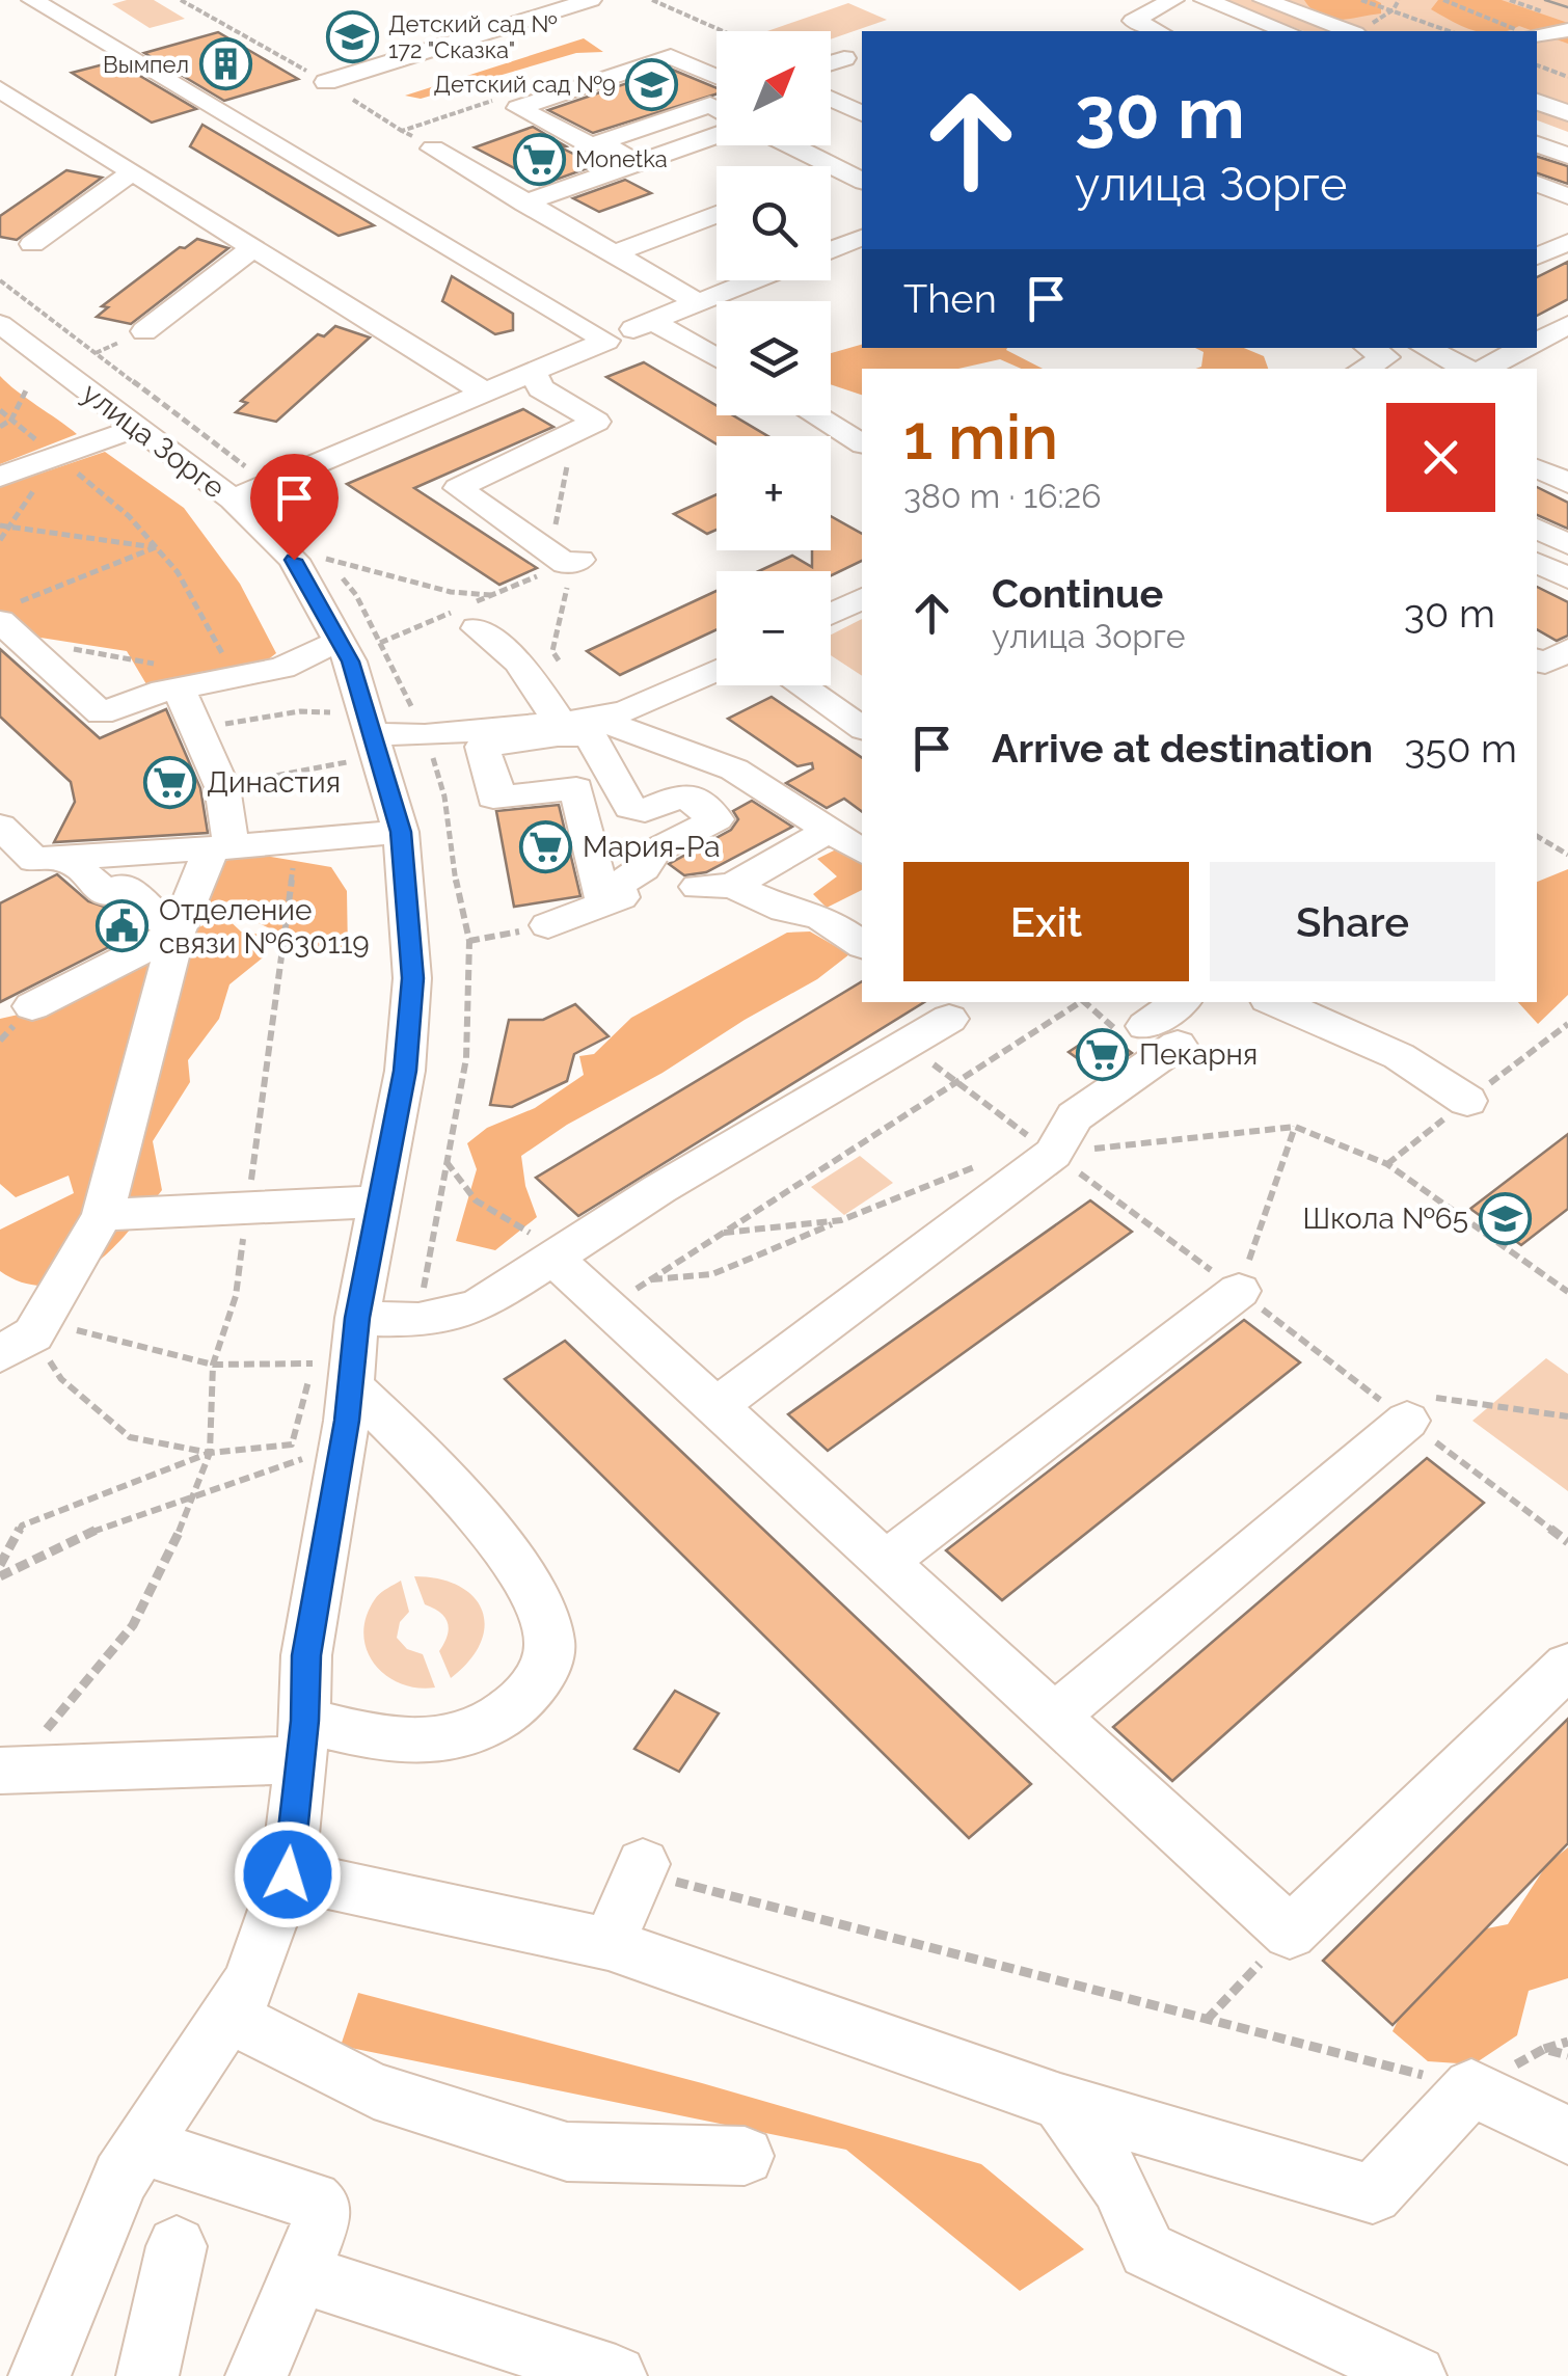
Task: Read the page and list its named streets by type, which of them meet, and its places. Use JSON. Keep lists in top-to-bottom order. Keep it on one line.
{"streets":{"street":["улица Зорге"]},"places":{"school or university":["Детский сад № 172 \"Сказка\"","Детский сад №9","Школа №65"],"building":["Вымпел"],"supermarket":["Monetka","Династия","Мария-Ра","Пекарня"],"public building":["Отделение связи №630119"]},"north":"top right","page":{"map_buttons":["+","−"],"turn":["30 m","улица Зорге"],"then":"Then","heading":["1 min","380 m · 16:26"],"list":[{"name":"Continue","note":"улица Зорге","value":"30 m"},{"name":"Arrive at destination","value":"350 m"}],"buttons":["Exit","Share"]}}
